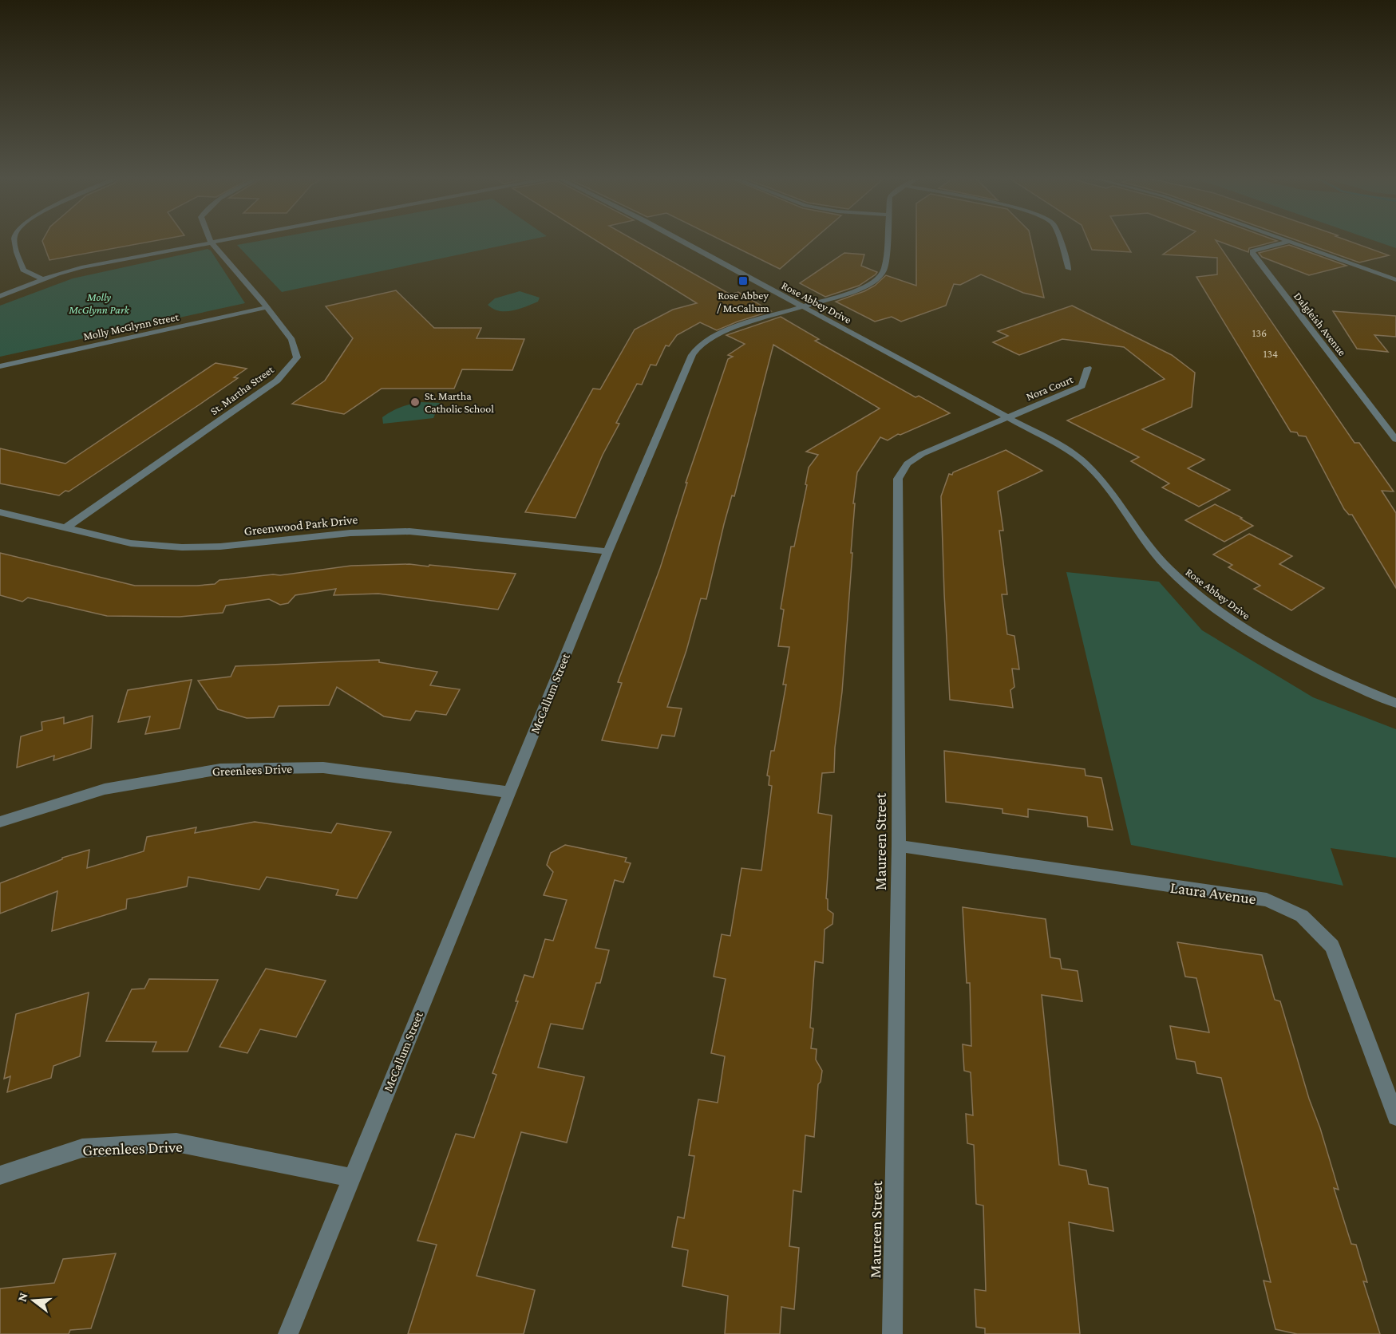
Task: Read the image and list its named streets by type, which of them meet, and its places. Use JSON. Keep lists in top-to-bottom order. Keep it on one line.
{"streets":{"street":["Rose Abbey Drive","Dalgleish Avenue","Molly McGlynn Street","Nora Court","St. Martha Street","Greenwood Park Drive","McCallum Street","Greenlees Drive","Maureen Street","Laura Avenue"]},"crossings":[["Rose Abbey Drive","Nora Court"],["Rose Abbey Drive","St. Martha Street"],["Rose Abbey Drive","McCallum Street"],["Rose Abbey Drive","Maureen Street"],["Molly McGlynn Street","St. Martha Street"],["Nora Court","Maureen Street"],["St. Martha Street","Greenwood Park Drive"],["Greenwood Park Drive","McCallum Street"],["McCallum Street","Greenlees Drive"],["Maureen Street","Laura Avenue"]],"parks":["Molly McGlynn Park"],"places":{"transit":["Rose Abbey / McCallum"],"other":["St. Martha Catholic School"]},"house_numbers":["136","134"],"north":"left"}
